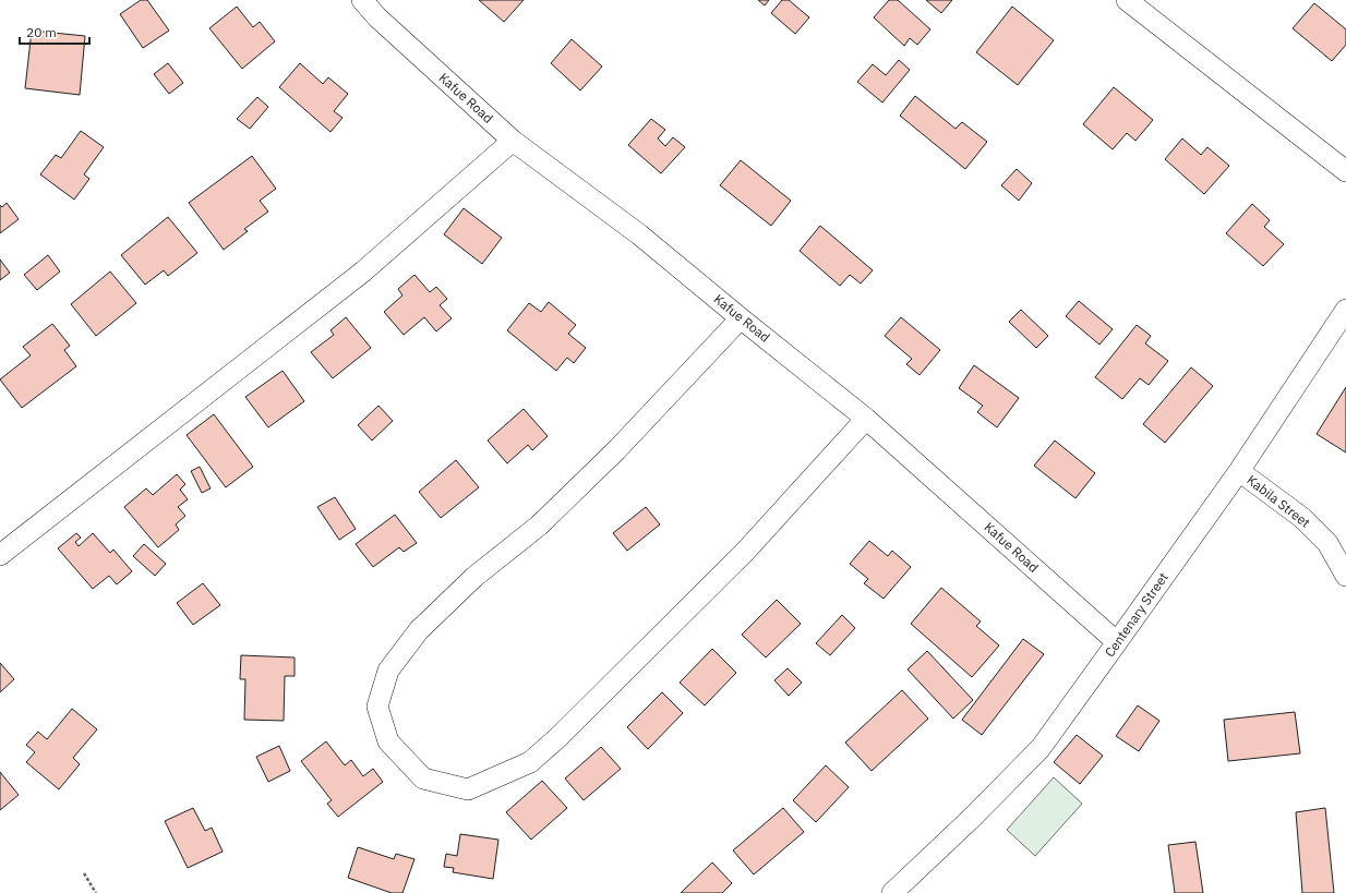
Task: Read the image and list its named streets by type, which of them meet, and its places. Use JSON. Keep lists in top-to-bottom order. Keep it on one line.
{"streets":{"street":["Kafue Road","Kabila Street","Centenary Street"]},"crossings":[["Kafue Road","Centenary Street"],["Kabila Street","Centenary Street"]],"scale_bar":"20 m"}
